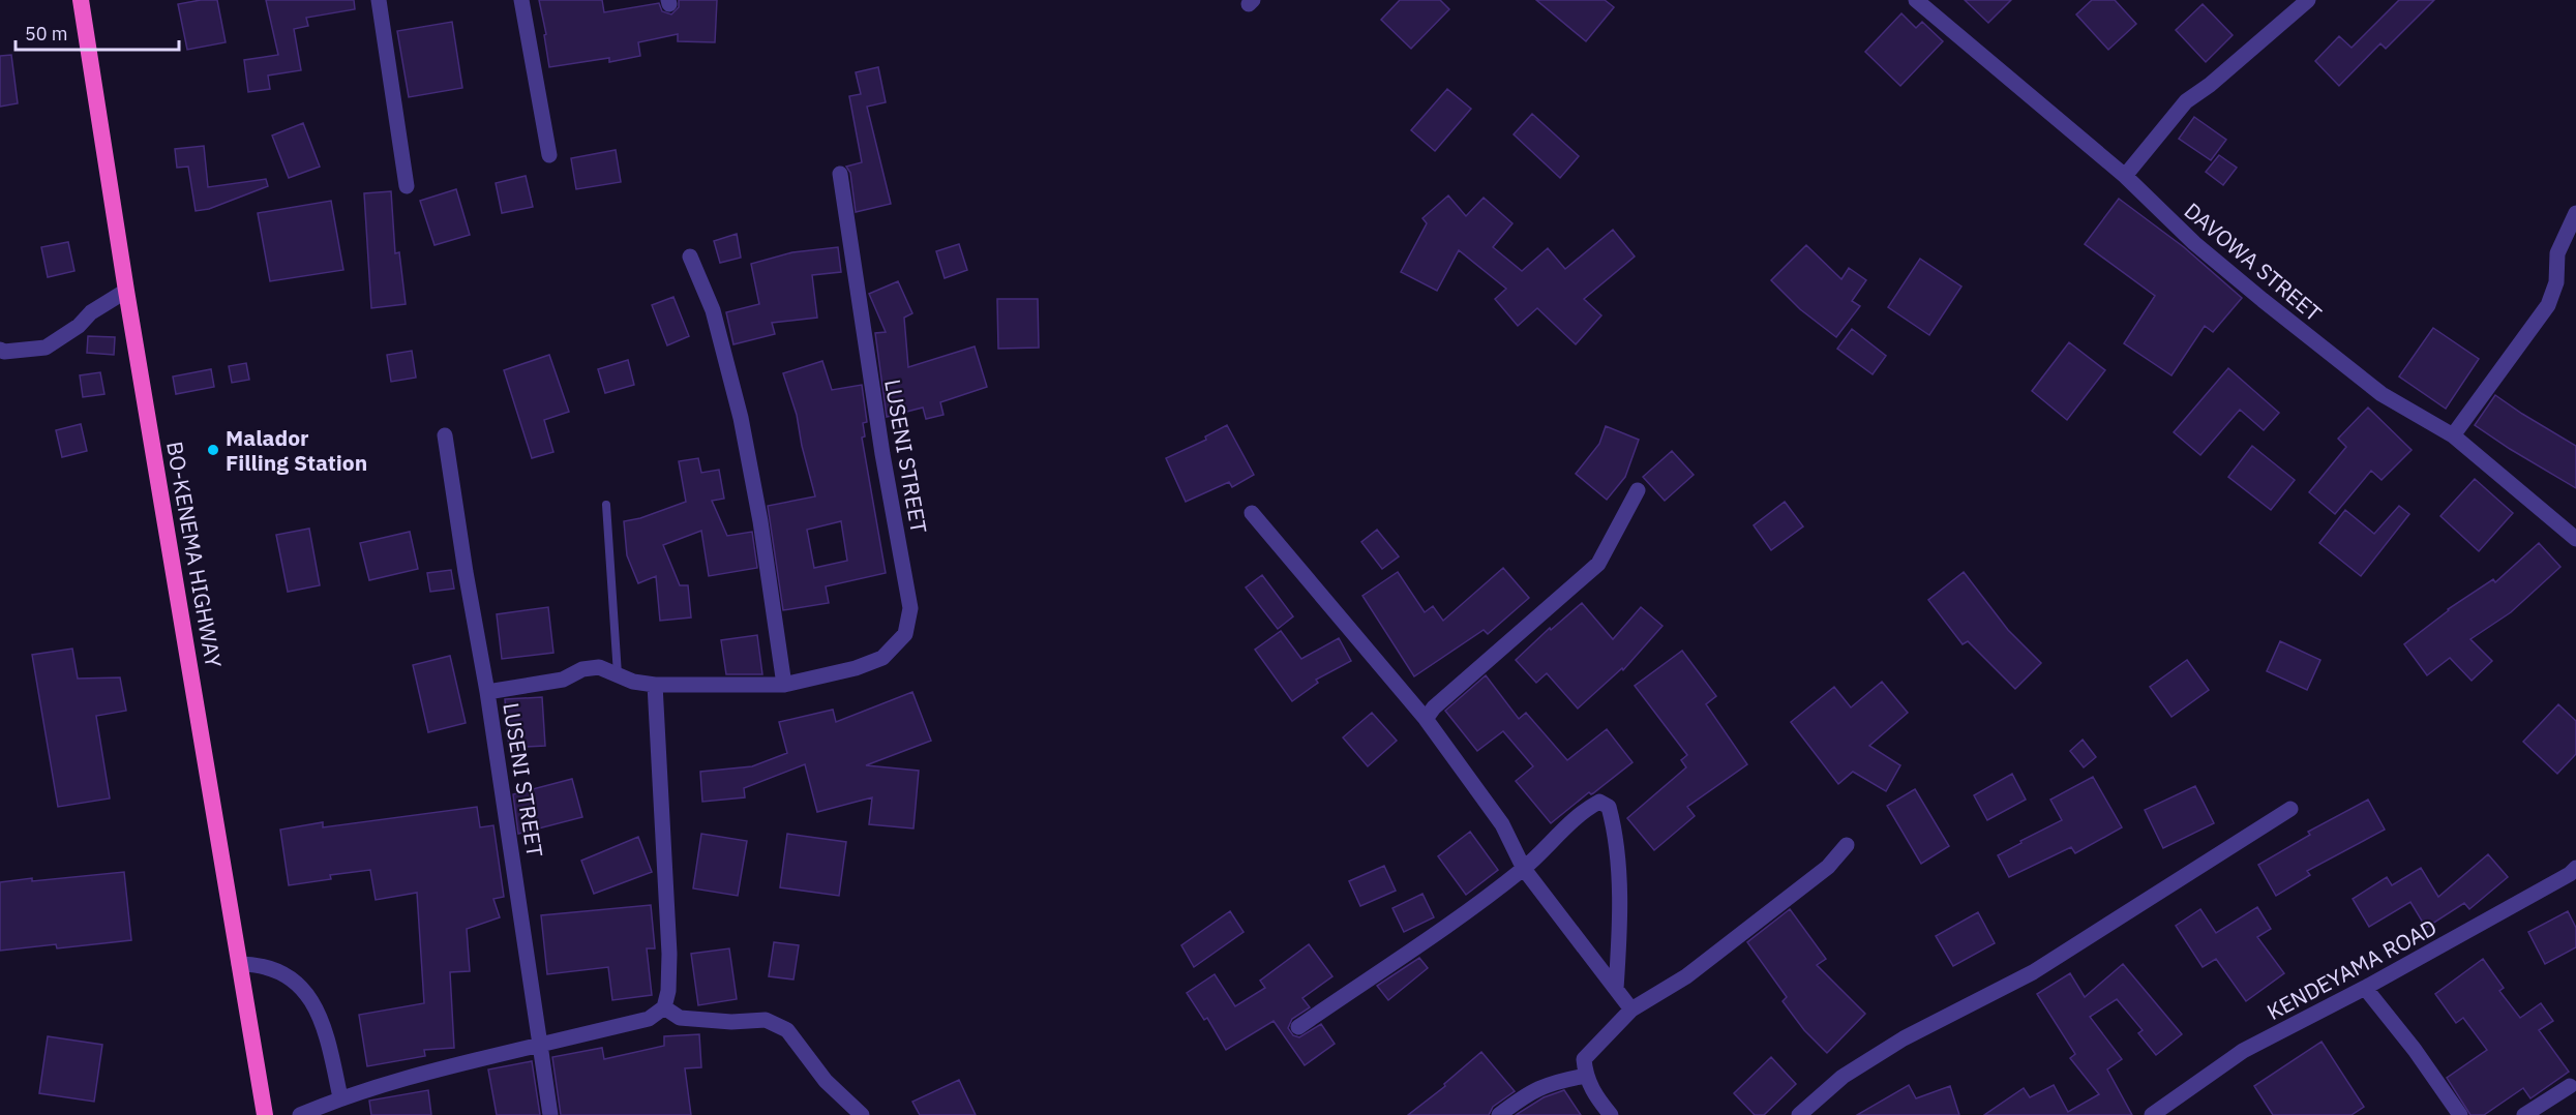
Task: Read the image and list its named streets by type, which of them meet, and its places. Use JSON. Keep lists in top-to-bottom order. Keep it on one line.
{"streets":{"highway":["BO-KENEMA HIGHWAY"],"street":["DAVOWA STREET","LUSENI STREET","KENDEYAMA ROAD"]},"places":["Malador Filling Station"],"scale_bar":"50 m"}
